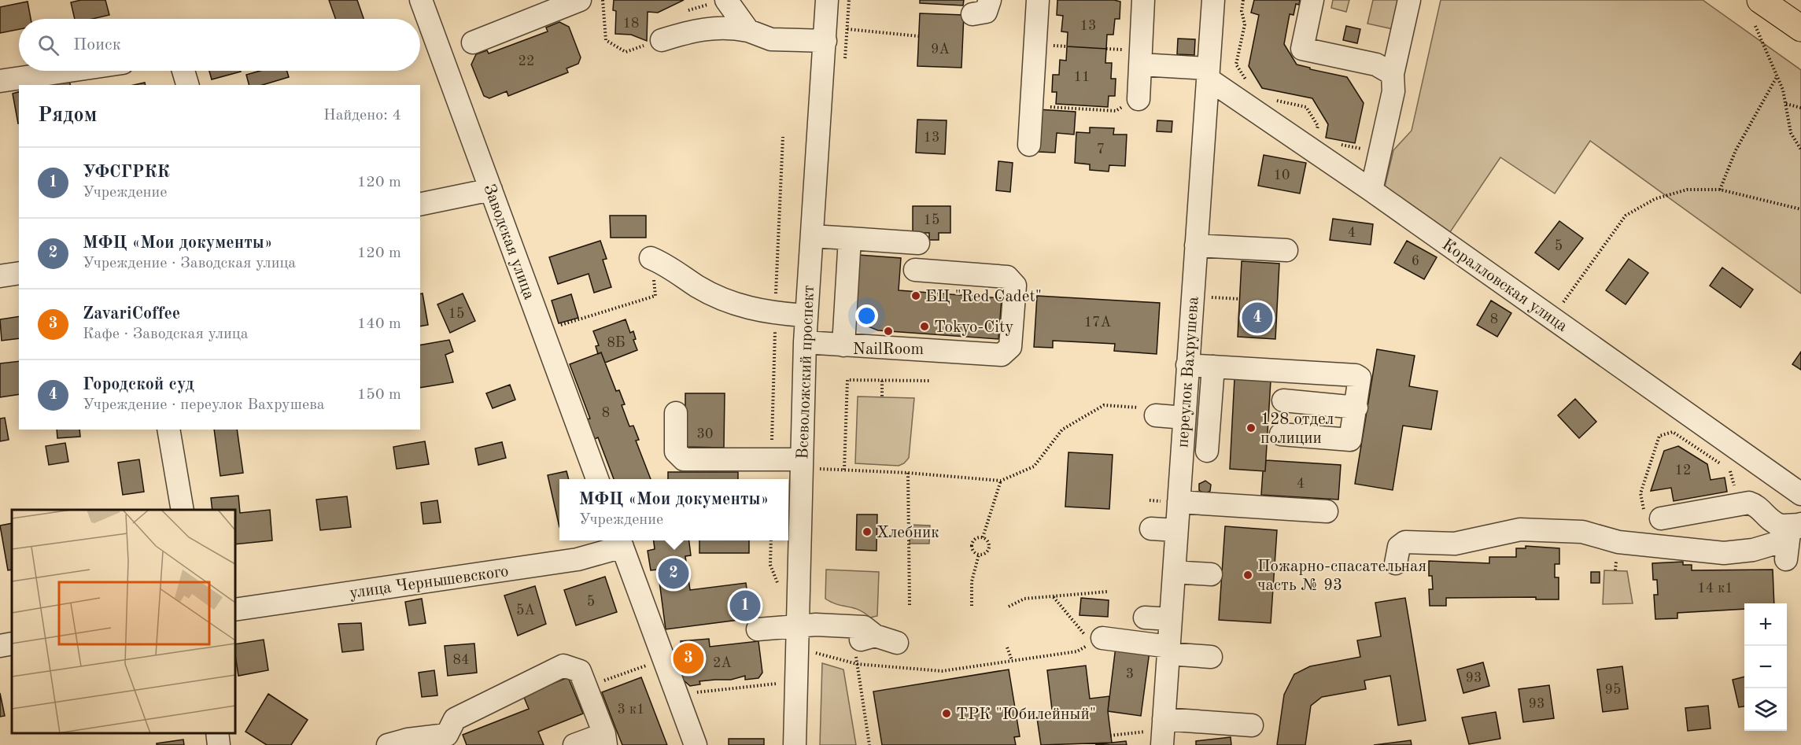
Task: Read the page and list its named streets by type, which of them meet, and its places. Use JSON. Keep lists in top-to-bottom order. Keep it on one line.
{"streets":{"street":["Заводская улица","Коралловская улица","Всеволожский проспект","переулок Вахрушева","улица Чернышевского"]},"crossings":[["Коралловская улица","переулок Вахрушева"]],"places":["БЦ \"Red Cadet\"","Tokyo-City","NailRoom","128 отдел полиции","Хлебник","Пожарно-спасательная часть № 93","ТРК \"Юбилейный\""],"house_numbers":["18","13","9А","22","11","13","7","10","15","4","5","6","15","8","17А","8Б","8","30","12","4","14 к1","5","5А","84","2А","3","93","95","93","3 к1"],"page":{"search":"Поиск","heading":["Рядом","Найдено: 4"],"list":[{"mark":"1","name":"УФСГРКК","note":"Учреждение","value":"120 m"},{"mark":"2","name":"МФЦ «Мои документы»","note":"Учреждение · Заводская улица","value":"120 m"},{"mark":"3","name":"ZavariCoffee","note":"Кафе · Заводская улица","value":"140 m"},{"mark":"4","name":"Городской суд","note":"Учреждение · переулок Вахрушева","value":"150 m"}],"pins":["4","2","1","3"],"popup":["МФЦ «Мои документы»","Учреждение"],"map_buttons":["+","−"]}}
